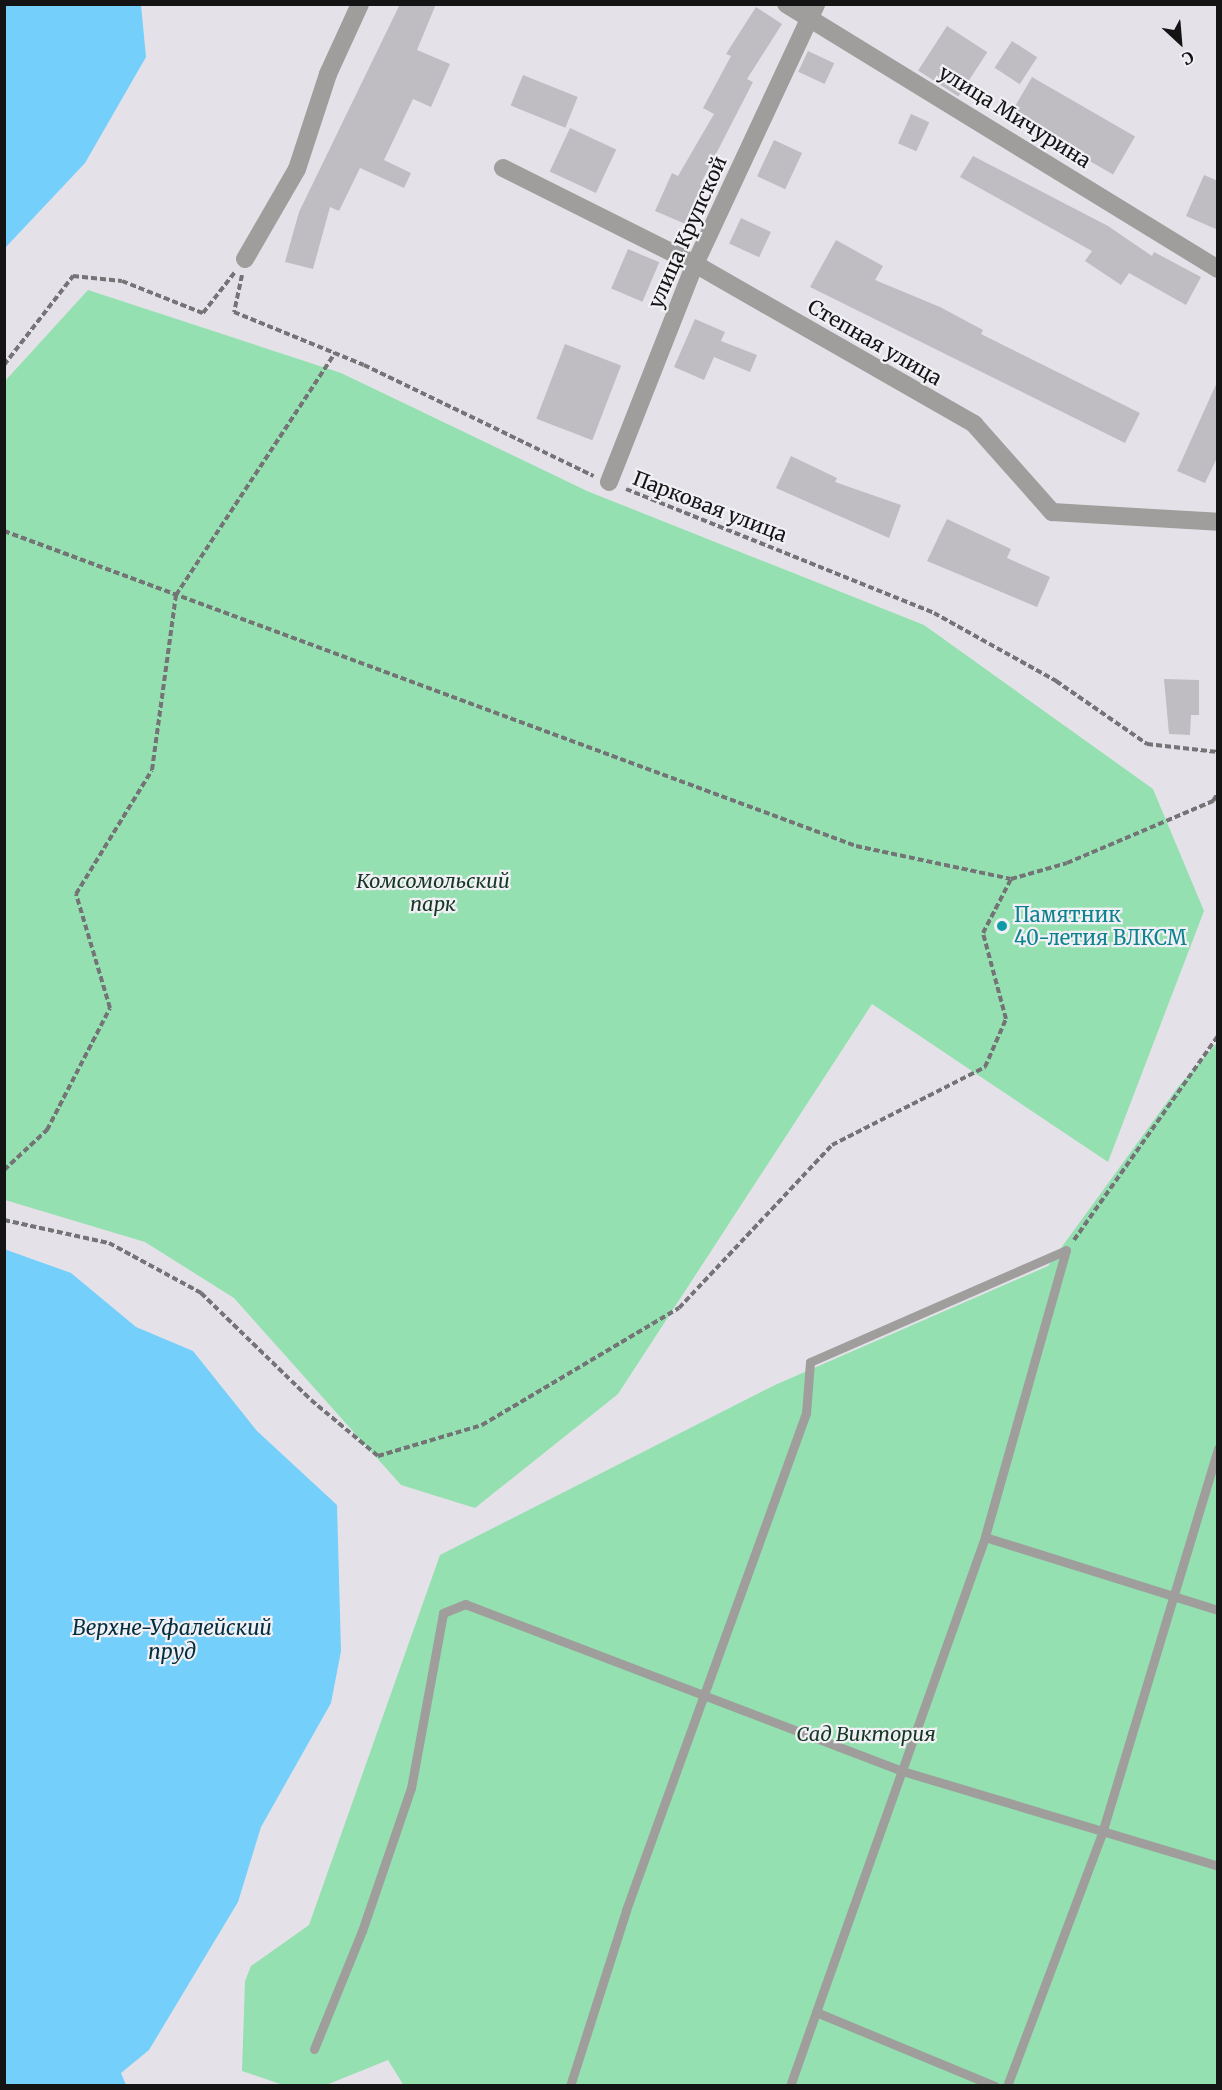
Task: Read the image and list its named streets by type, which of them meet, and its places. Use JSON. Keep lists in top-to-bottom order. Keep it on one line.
{"streets":{"street":["улица Мичурина","улица Крупской","Степная улица"],"path":["Парковая улица"]},"crossings":[["улица Мичурина","улица Крупской"],["улица Крупской","Степная улица"],["улица Крупской","Парковая улица"]],"water":["Верхне-Уфалейский пруд"],"parks":["Комсомольский парк","Сад Виктория"],"places":["Памятник 40-летия ВЛКСМ"],"north":"bottom right"}
